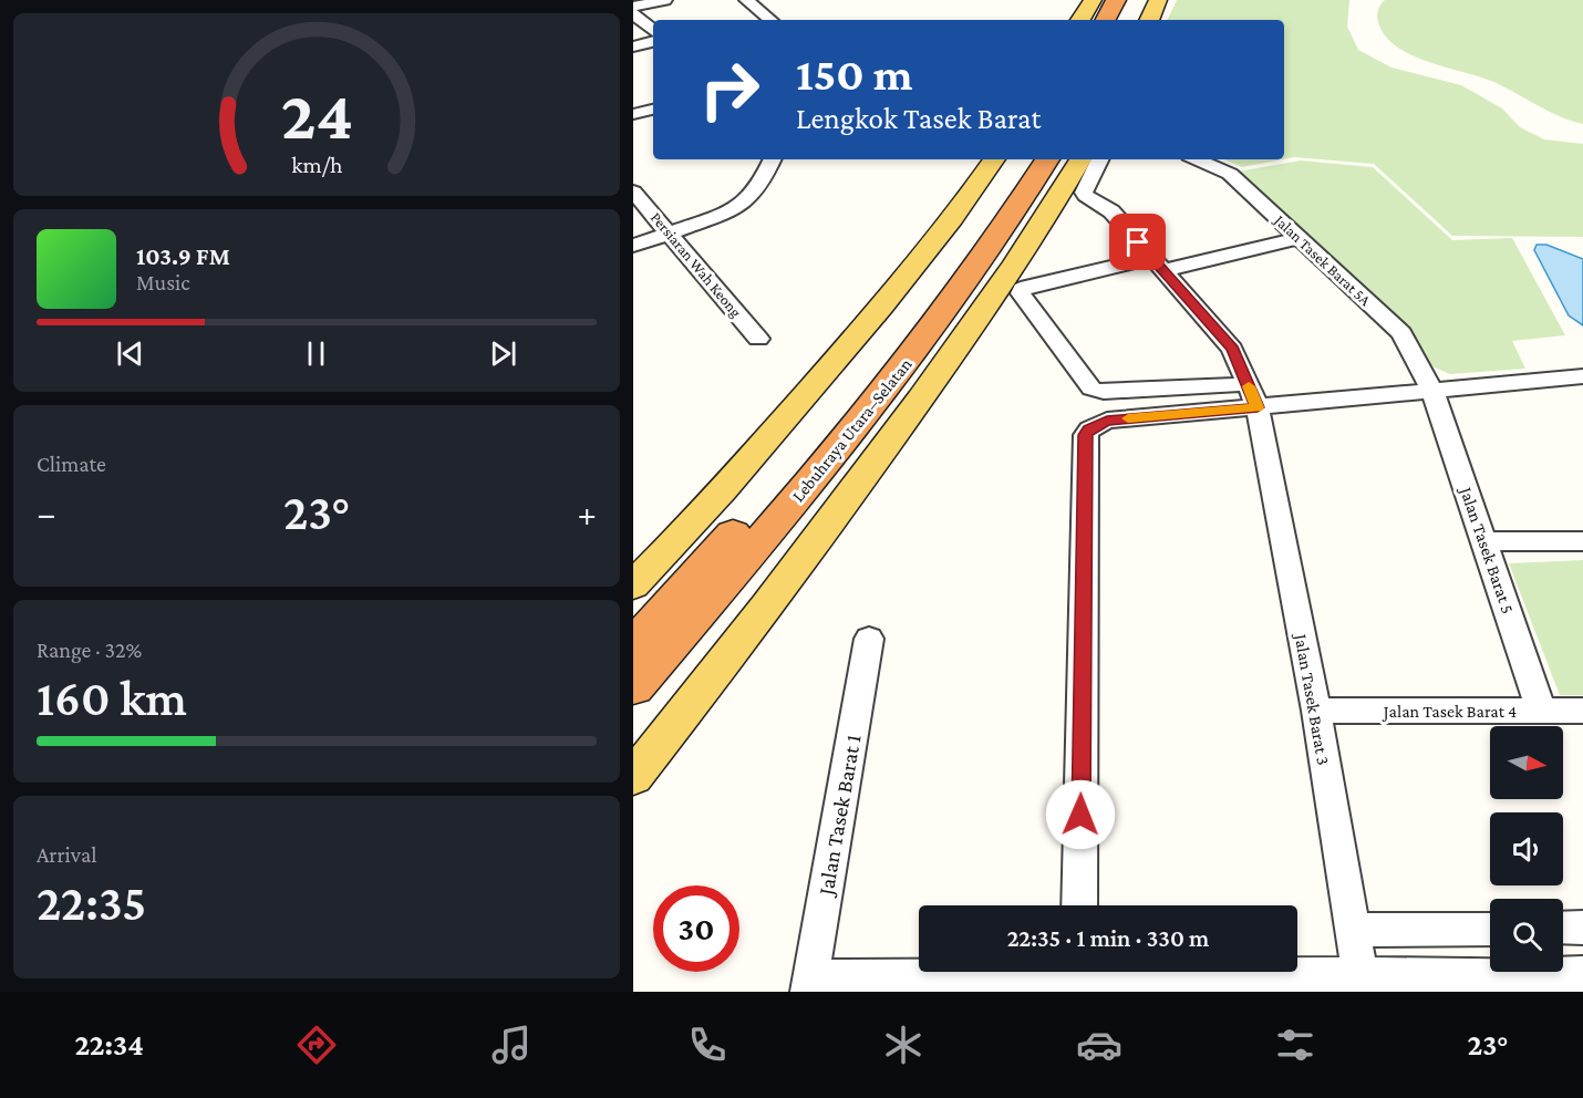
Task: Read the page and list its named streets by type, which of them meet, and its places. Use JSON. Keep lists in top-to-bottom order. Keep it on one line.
{"streets":{"highway":["Lebuhraya Utara–Selatan"],"street":["Jalan Tasek Barat 5A","Persiaran Wah Keong","Jalan Tasek Barat 5","Jalan Tasek Barat 3","Jalan Tasek Barat 4","Jalan Tasek Barat 1"]},"crossings":[["Jalan Tasek Barat 5A","Jalan Tasek Barat 5"],["Jalan Tasek Barat 5","Jalan Tasek Barat 4"],["Jalan Tasek Barat 3","Jalan Tasek Barat 4"]],"north":"right","page":{"turn":["150 m","Lengkok Tasek Barat"],"song":["103.9 FM","Music"],"tile":["Climate",["Range · 32%","160 km"],["Arrival","22:35"]],"heat":["−","23°","+"],"limit":"30","trip":"22:35 · 1 min · 330 m","tabs":["22:34","23°"],"gauge":["24","km/h"]}}
